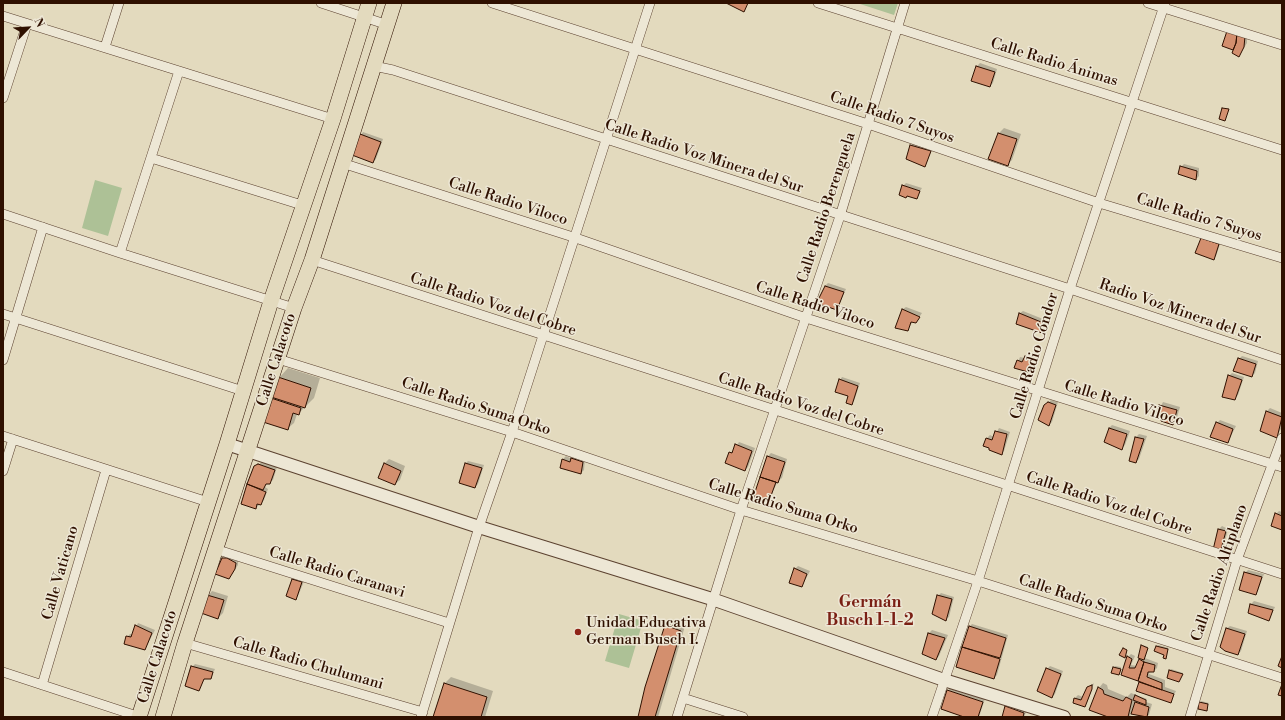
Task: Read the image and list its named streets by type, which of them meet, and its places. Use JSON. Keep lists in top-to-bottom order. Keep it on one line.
{"streets":{"main road":["Calle Calacoto"],"street":["Calle Radio Ánimas","Calle Radio 7 Suyos","Calle Radio Voz Minera del Sur","Calle Radio Viloco","Calle Radio Berenguela","Calle Radio Voz del Cobre","Radio Voz Minera del Sur","Calle Radio Cóndor","Calle Radio Suma Orko","Calle Vaticano","Calle Radio Caranavi","Calle Radio Altiplano","Calle Radio Chulumani"]},"crossings":[["Calle Radio Ánimas","Calle Radio Berenguela"],["Calle Radio Ánimas","Calle Radio Cóndor"],["Calle Radio 7 Suyos","Calle Radio Berenguela"],["Calle Radio 7 Suyos","Calle Radio Cóndor"],["Calle Radio Voz Minera del Sur","Calle Radio Berenguela"],["Calle Radio Voz Minera del Sur","Radio Voz Minera del Sur"],["Calle Radio Voz Minera del Sur","Calle Radio Cóndor"],["Calle Radio Voz Minera del Sur","Calle Calacoto"],["Calle Radio Viloco","Calle Radio Berenguela"],["Calle Radio Viloco","Calle Radio Cóndor"],["Calle Radio Viloco","Calle Calacoto"],["Calle Radio Viloco","Calle Radio Altiplano"],["Calle Radio Berenguela","Calle Radio Voz del Cobre"],["Calle Radio Berenguela","Calle Radio Suma Orko"],["Calle Radio Voz del Cobre","Calle Radio Cóndor"],["Calle Radio Voz del Cobre","Calle Calacoto"],["Calle Radio Voz del Cobre","Calle Radio Altiplano"],["Radio Voz Minera del Sur","Calle Radio Cóndor"],["Calle Radio Cóndor","Calle Radio Suma Orko"],["Calle Calacoto","Calle Radio Suma Orko"],["Calle Calacoto","Calle Radio Caranavi"],["Calle Calacoto","Calle Radio Chulumani"],["Calle Radio Suma Orko","Calle Radio Altiplano"]],"districts":["Germán Busch 1-1-2"],"places":["Unidad Educativa German Busch I."],"north":"top right"}
